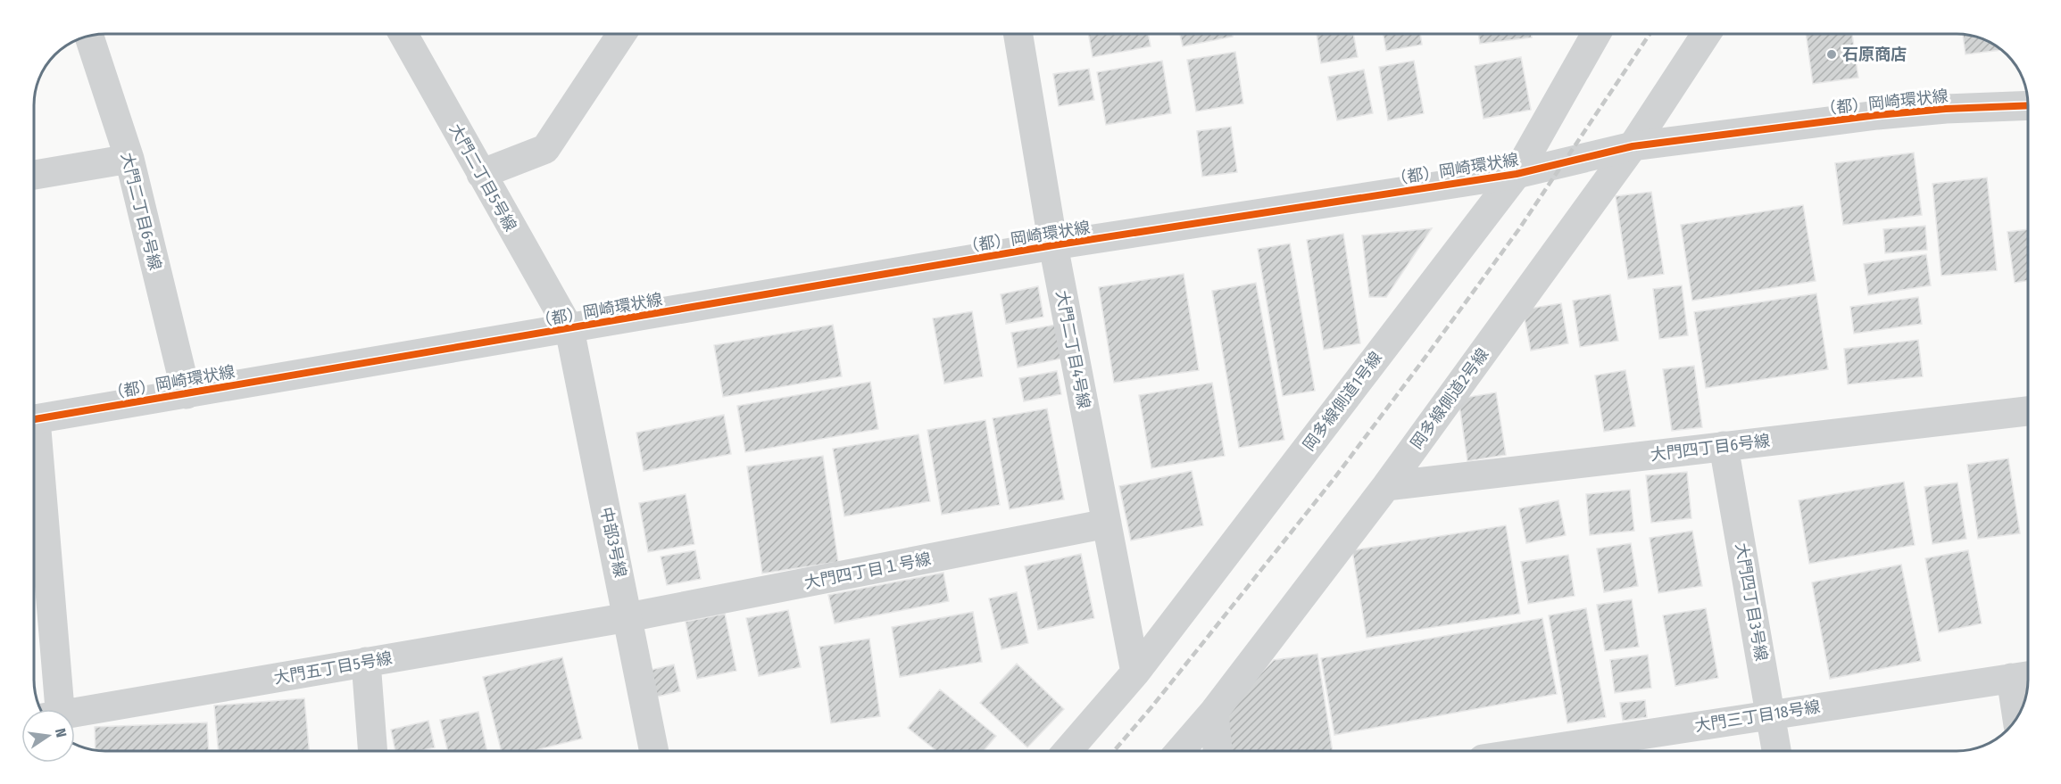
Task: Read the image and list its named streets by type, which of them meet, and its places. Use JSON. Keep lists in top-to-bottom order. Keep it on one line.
{"streets":{"street":["（都）岡崎環状線","大門二丁目5号線","大門二丁目6号線","大門二丁目4号線","岡多線側道2号線","岡多線側道1号線","大門四丁目6号線","中部3号線","大門四丁目１号線","大門四丁目3号線","大門五丁目5号線","大門三丁目18号線"]},"crossings":[["（都）岡崎環状線","大門二丁目5号線"],["（都）岡崎環状線","大門二丁目6号線"],["（都）岡崎環状線","大門二丁目4号線"],["（都）岡崎環状線","岡多線側道2号線"],["（都）岡崎環状線","岡多線側道1号線"],["（都）岡崎環状線","中部3号線"],["大門二丁目5号線","中部3号線"],["大門二丁目4号線","岡多線側道1号線"],["大門二丁目4号線","大門四丁目１号線"],["岡多線側道2号線","大門四丁目6号線"],["大門四丁目6号線","大門四丁目3号線"],["中部3号線","大門四丁目１号線"],["中部3号線","大門五丁目5号線"],["大門四丁目１号線","大門五丁目5号線"],["大門四丁目3号線","大門三丁目18号線"]],"places":["石原商店"],"north":"right"}
